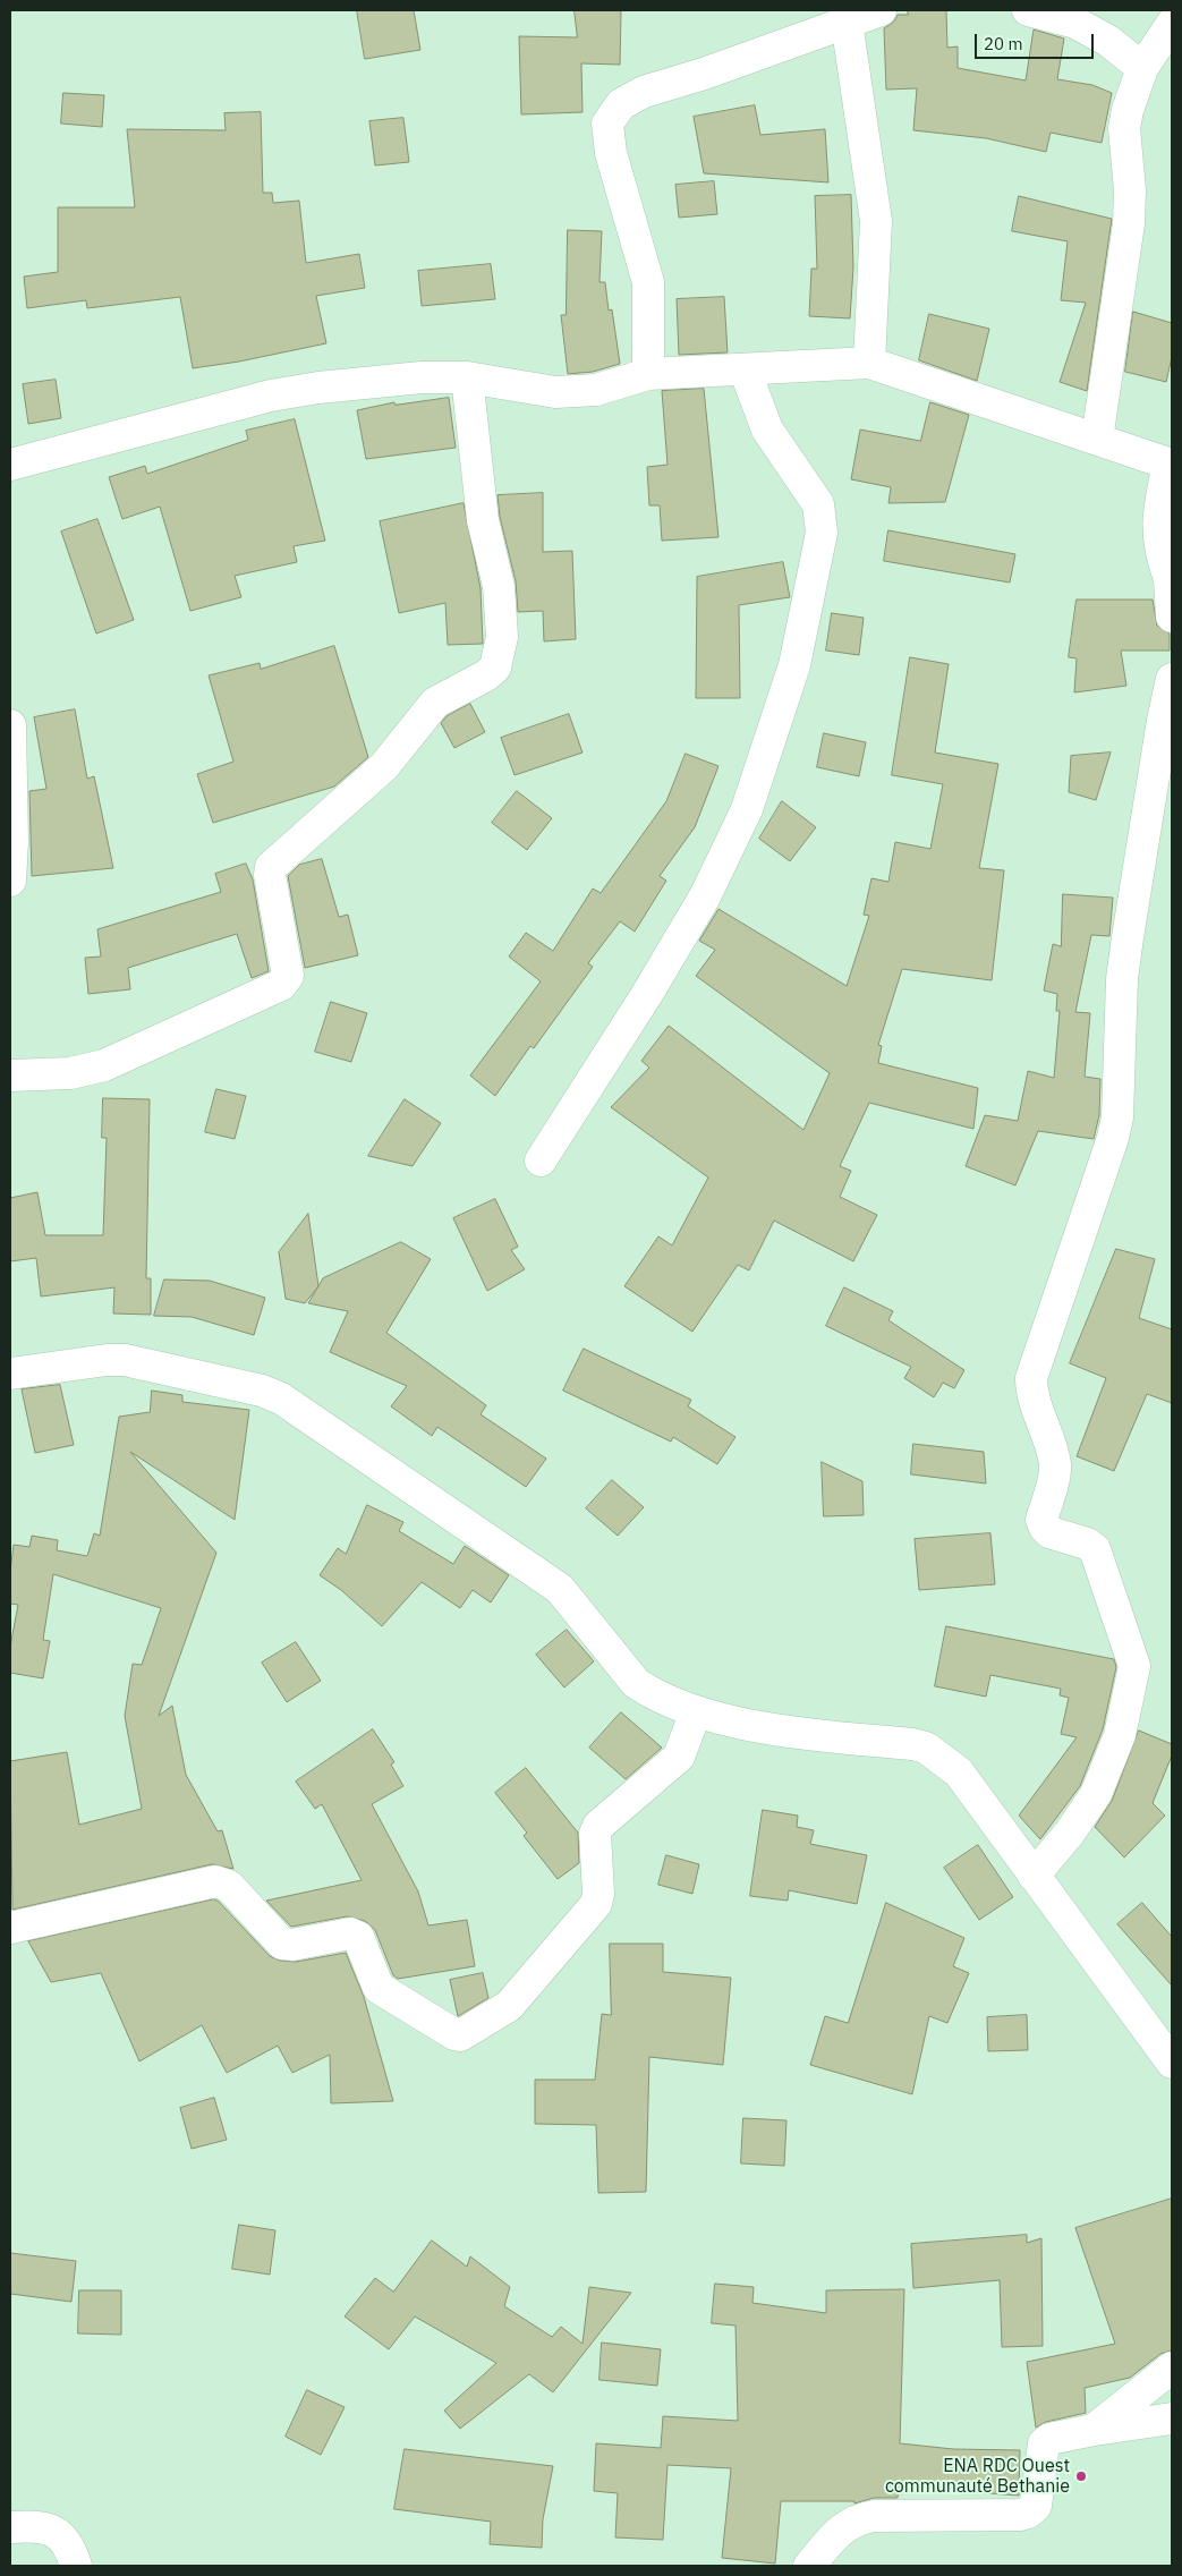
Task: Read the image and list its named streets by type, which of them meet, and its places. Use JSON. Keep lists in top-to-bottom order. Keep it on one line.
{"places":["ENA RDC Ouest communauté Bethanie"],"scale_bar":"20 m"}
